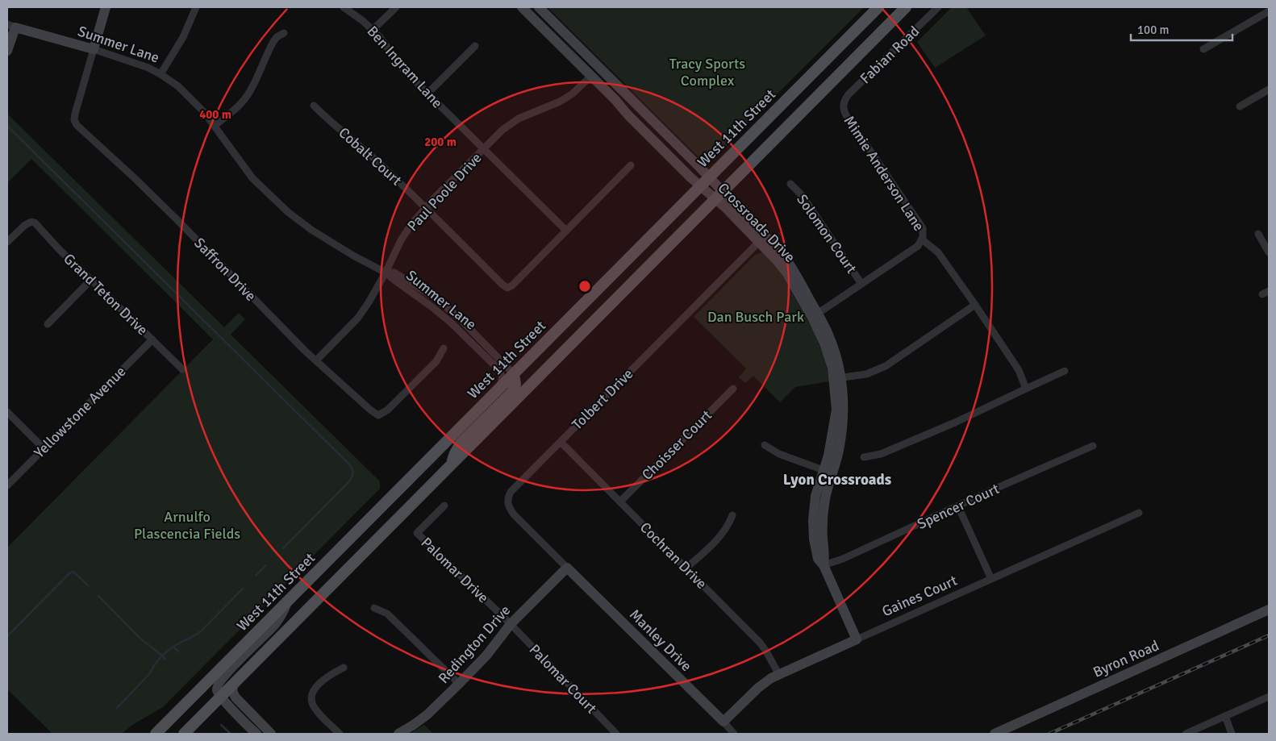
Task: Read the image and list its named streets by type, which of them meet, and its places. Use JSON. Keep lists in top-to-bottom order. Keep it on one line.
{"streets":{"main road":["West 11th Street"],"street":["Summer Lane","Fabian Road","Ben Ingram Lane","Cobalt Court","Mimie Anderson Lane","Paul Poole Drive","Crossroads Drive","Solomon Court","Saffron Drive","Grand Teton Drive","Tolbert Drive","Yellowstone Avenue","Choisser Court","Spencer Court","Cochran Drive","Palomar Drive","Gaines Court","Manley Drive","Redington Drive","Byron Road","Palomar Court"]},"crossings":[["Summer Lane","West 11th Street"],["Summer Lane","Paul Poole Drive"],["Summer Lane","Saffron Drive"],["Fabian Road","Mimie Anderson Lane"],["Ben Ingram Lane","Cobalt Court"],["Ben Ingram Lane","Paul Poole Drive"],["West 11th Street","Crossroads Drive"],["Cobalt Court","Paul Poole Drive"],["Mimie Anderson Lane","Crossroads Drive"],["Mimie Anderson Lane","Solomon Court"],["Paul Poole Drive","Crossroads Drive"],["Paul Poole Drive","Saffron Drive"],["Crossroads Drive","Tolbert Drive"],["Crossroads Drive","Spencer Court"],["Crossroads Drive","Gaines Court"],["Grand Teton Drive","Yellowstone Avenue"],["Tolbert Drive","Cochran Drive"],["Tolbert Drive","Manley Drive"],["Tolbert Drive","Redington Drive"],["Choisser Court","Cochran Drive"],["Cochran Drive","Gaines Court"],["Palomar Drive","Redington Drive"],["Palomar Drive","Palomar Court"],["Gaines Court","Manley Drive"],["Manley Drive","Redington Drive"],["Redington Drive","Palomar Court"]],"districts":["Lyon Crossroads"],"parks":["Tracy Sports Complex","Dan Busch Park","Arnulfo Plascencia Fields"],"scale_bar":"100 m","rings":["400 m","200 m"]}
